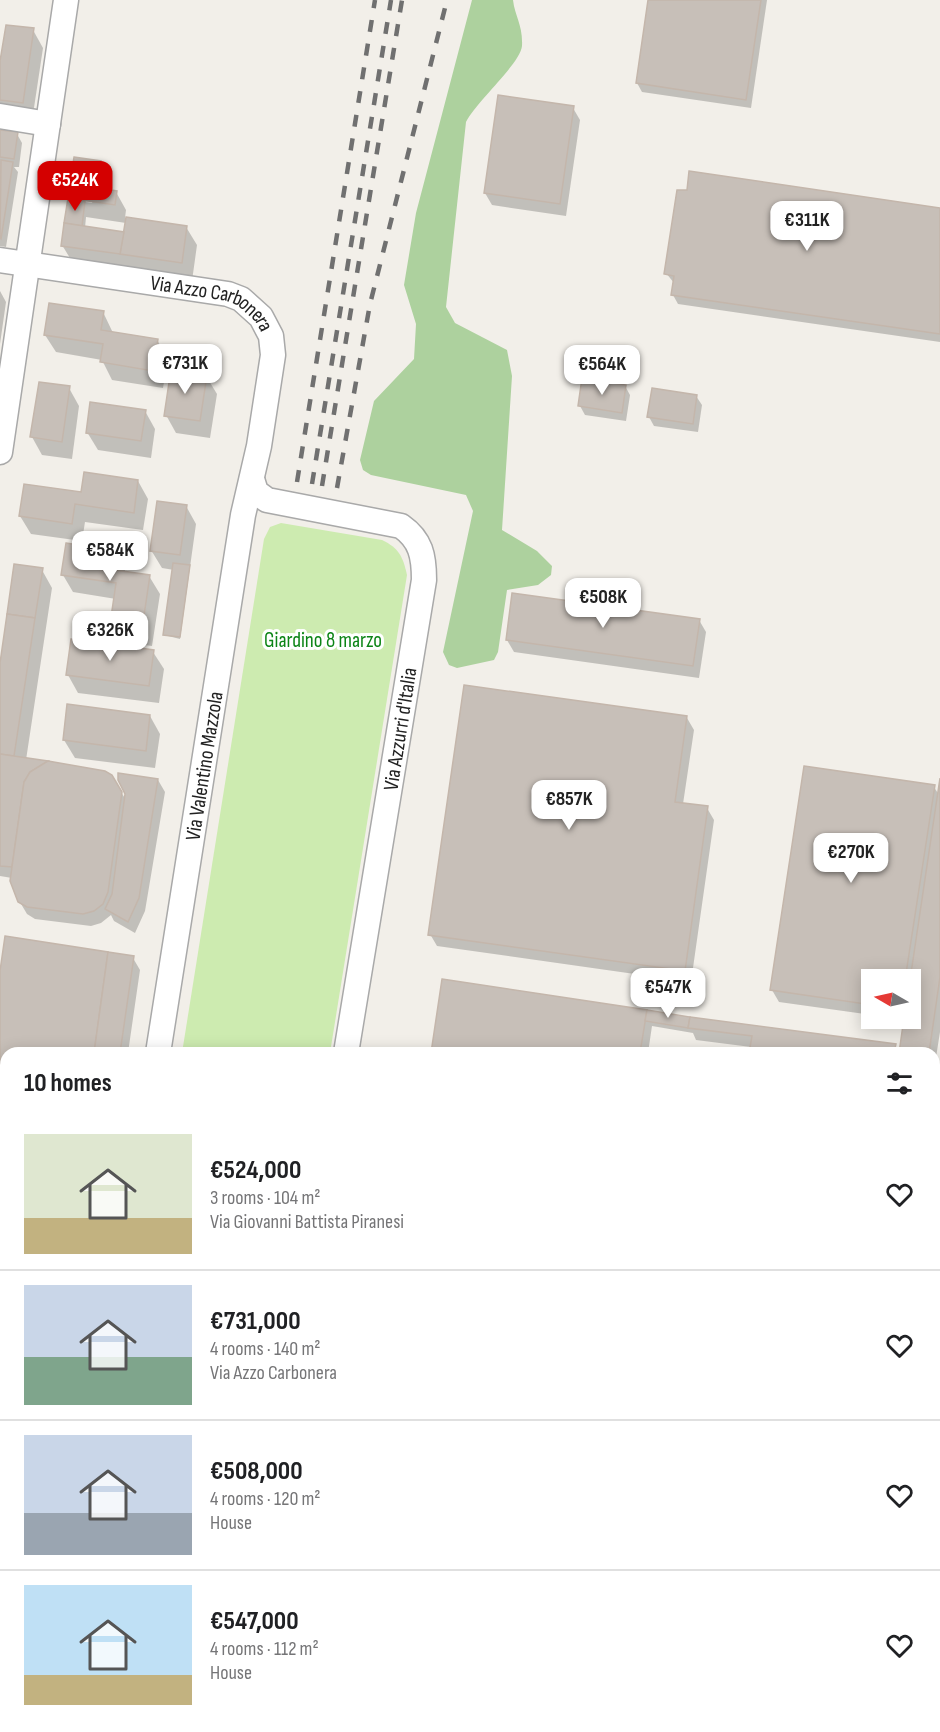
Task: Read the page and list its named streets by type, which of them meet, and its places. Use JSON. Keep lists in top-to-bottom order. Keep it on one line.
{"streets":{"street":["Via Azzo Carbonera","Via Azzurri d'Italia","Via Valentino Mazzola"]},"crossings":[["Via Azzo Carbonera","Via Azzurri d'Italia"],["Via Azzo Carbonera","Via Valentino Mazzola"],["Via Azzurri d'Italia","Via Valentino Mazzola"]],"parks":["Giardino 8 marzo"],"north":"left","page":{"price":["€524K","€311K","€731K","€564K","€584K","€508K","€326K","€857K","€270K","€547K"],"heading":"10 homes","list":[{"name":"€524,000","note":"3 rooms · 104 m² · Via Giovanni Battista Piranesi"},{"name":"€731,000","note":"4 rooms · 140 m² · Via Azzo Carbonera"},{"name":"€508,000","note":"4 rooms · 120 m² · House"},{"name":"€547,000","note":"4 rooms · 112 m² · House"}]}}
